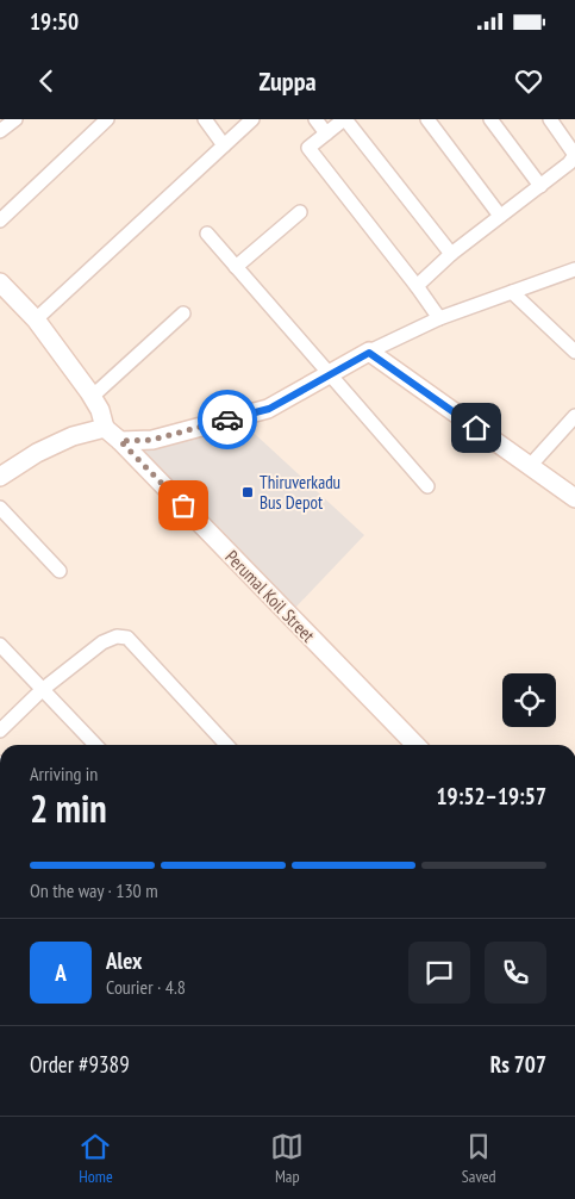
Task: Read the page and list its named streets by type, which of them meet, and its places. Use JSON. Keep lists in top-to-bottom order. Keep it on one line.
{"streets":{"main road":["Perumal Koil Street"]},"places":{"transit":["Thiruverkadu Bus Depot"]},"page":{"status":"19:50","header":"Zuppa","heading":["2 min","Arriving in","19:52–19:57"],"panel":["Alex","Courier · 4.8","Order #9389","Rs 707"],"bar":"On the way · 130 m","round":"A","tabs":["Home","Map","Saved"]}}
